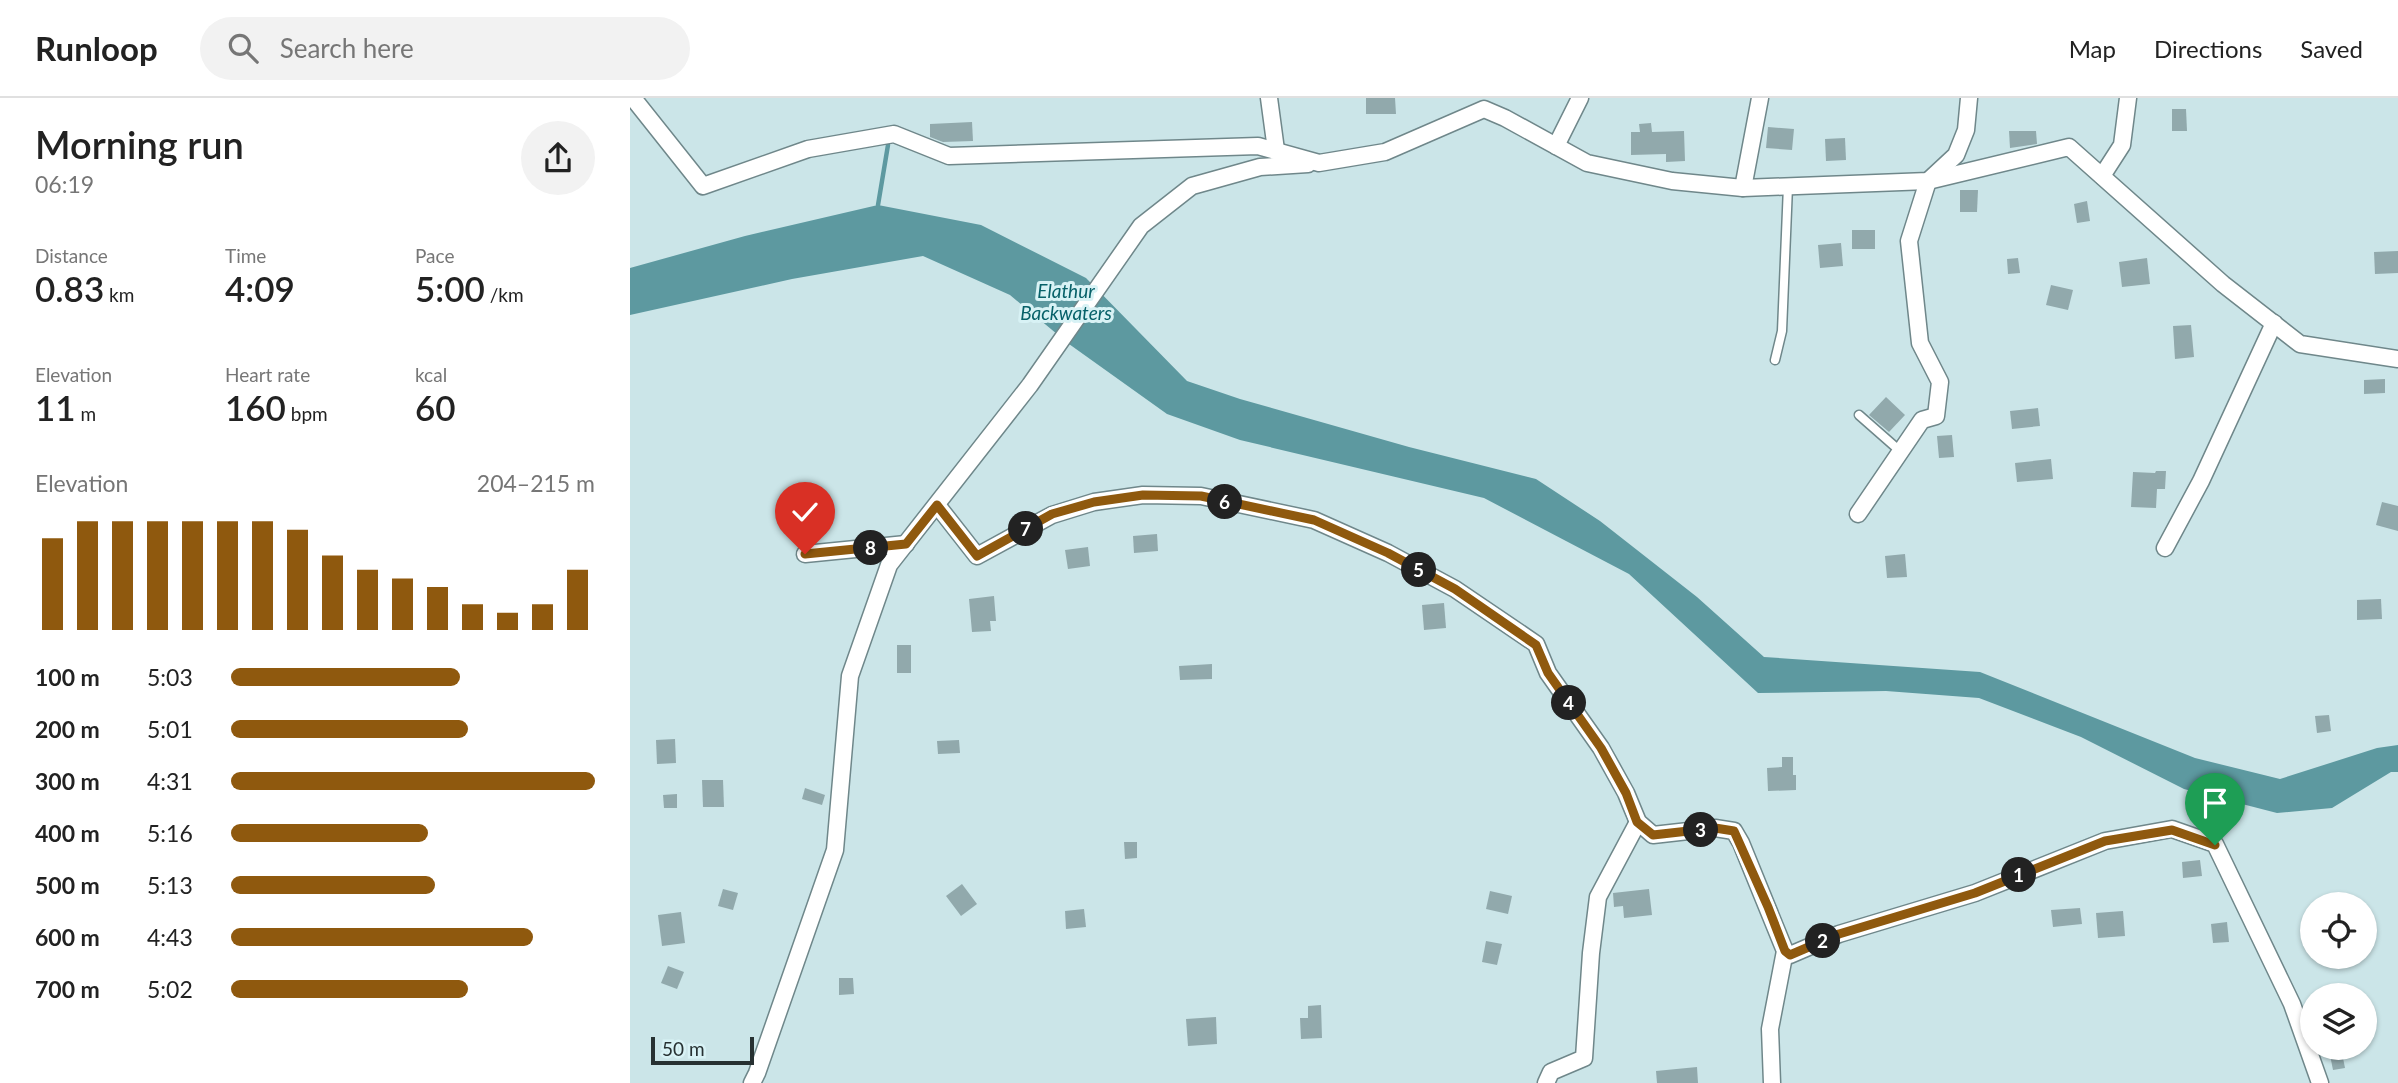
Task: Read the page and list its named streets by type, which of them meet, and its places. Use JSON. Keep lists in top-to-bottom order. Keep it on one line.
{"water":["Elathur Backwaters"],"scale_bar":"50 m","page":{"header":"Runloop","search":"Search here","nav":["Map","Directions","Saved"],"heading":["Morning run","06:19"],"stats":[["Distance","0.83 km"],["Time","4:09"],["Pace","5:00 /km"],["Elevation","11 m"],["Heart rate","160 bpm"],["kcal","60"]],"chart":["Elevation","204–215 m"],"pins":["6","7","8","5","4","3","1","2"],"list":[{"name":"100 m","note":"5:03"},{"name":"200 m","note":"5:01"},{"name":"300 m","note":"4:31"},{"name":"400 m","note":"5:16"},{"name":"500 m","note":"5:13"},{"name":"600 m","note":"4:43"},{"name":"700 m","note":"5:02"}],"scale":"50 m"}}
